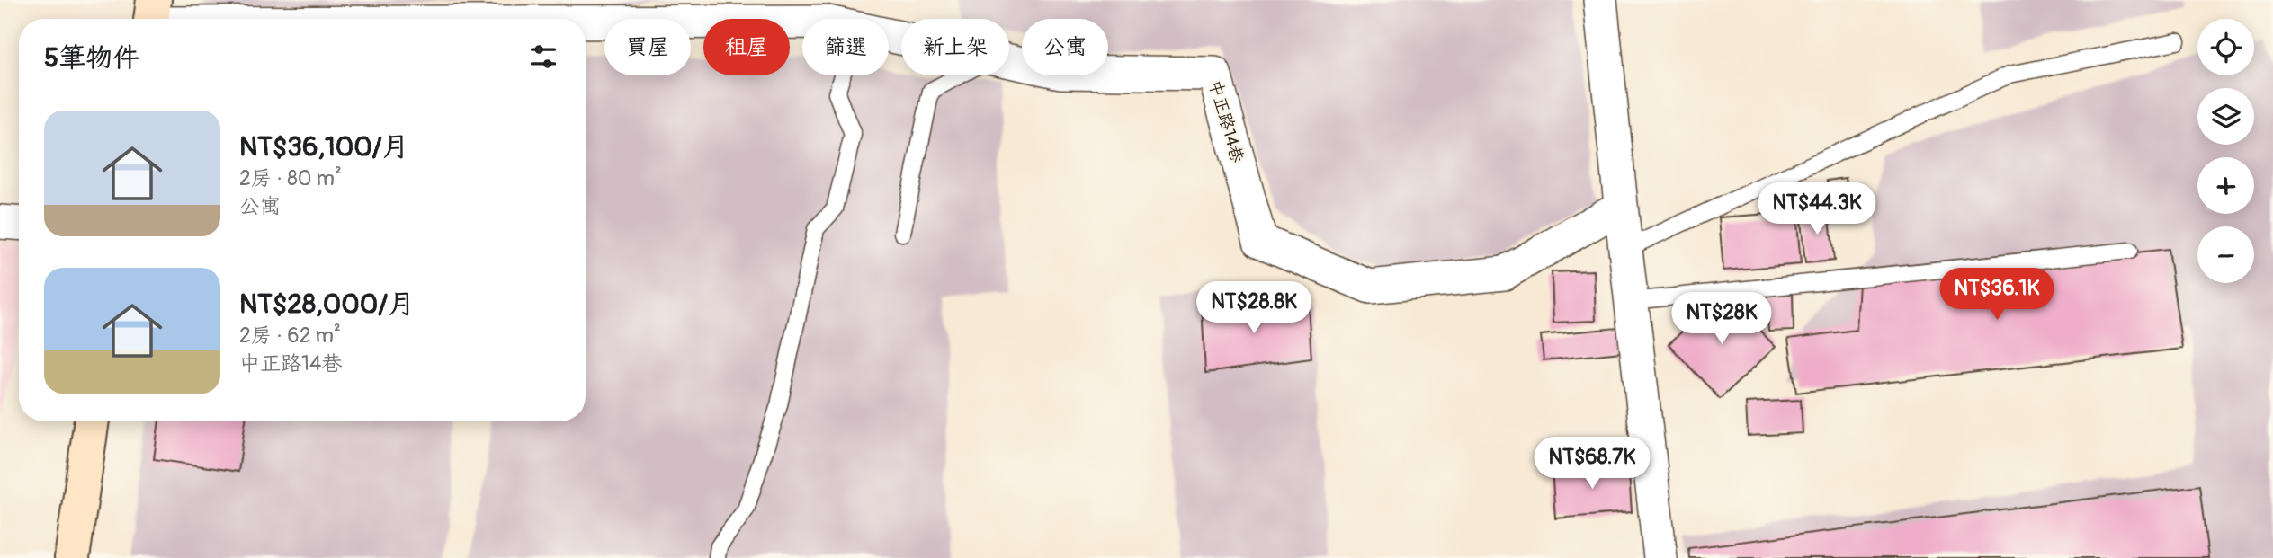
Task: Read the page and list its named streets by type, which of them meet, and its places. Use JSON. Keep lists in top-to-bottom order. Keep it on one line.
{"streets":{"street":["中正路14巷"]},"page":{"map_buttons":["+","−"],"chip":["買屋","租屋","篩選","新上架","公寓"],"heading":"5筆物件","list":[{"name":"NT$36,100/月","note":"2房 · 80 m² · 公寓"},{"name":"NT$28,000/月","note":"2房 · 62 m² · 中正路14巷"}],"price":["NT$44.3K","NT$36.1K","NT$28.8K","NT$28K","NT$68.7K"]}}
